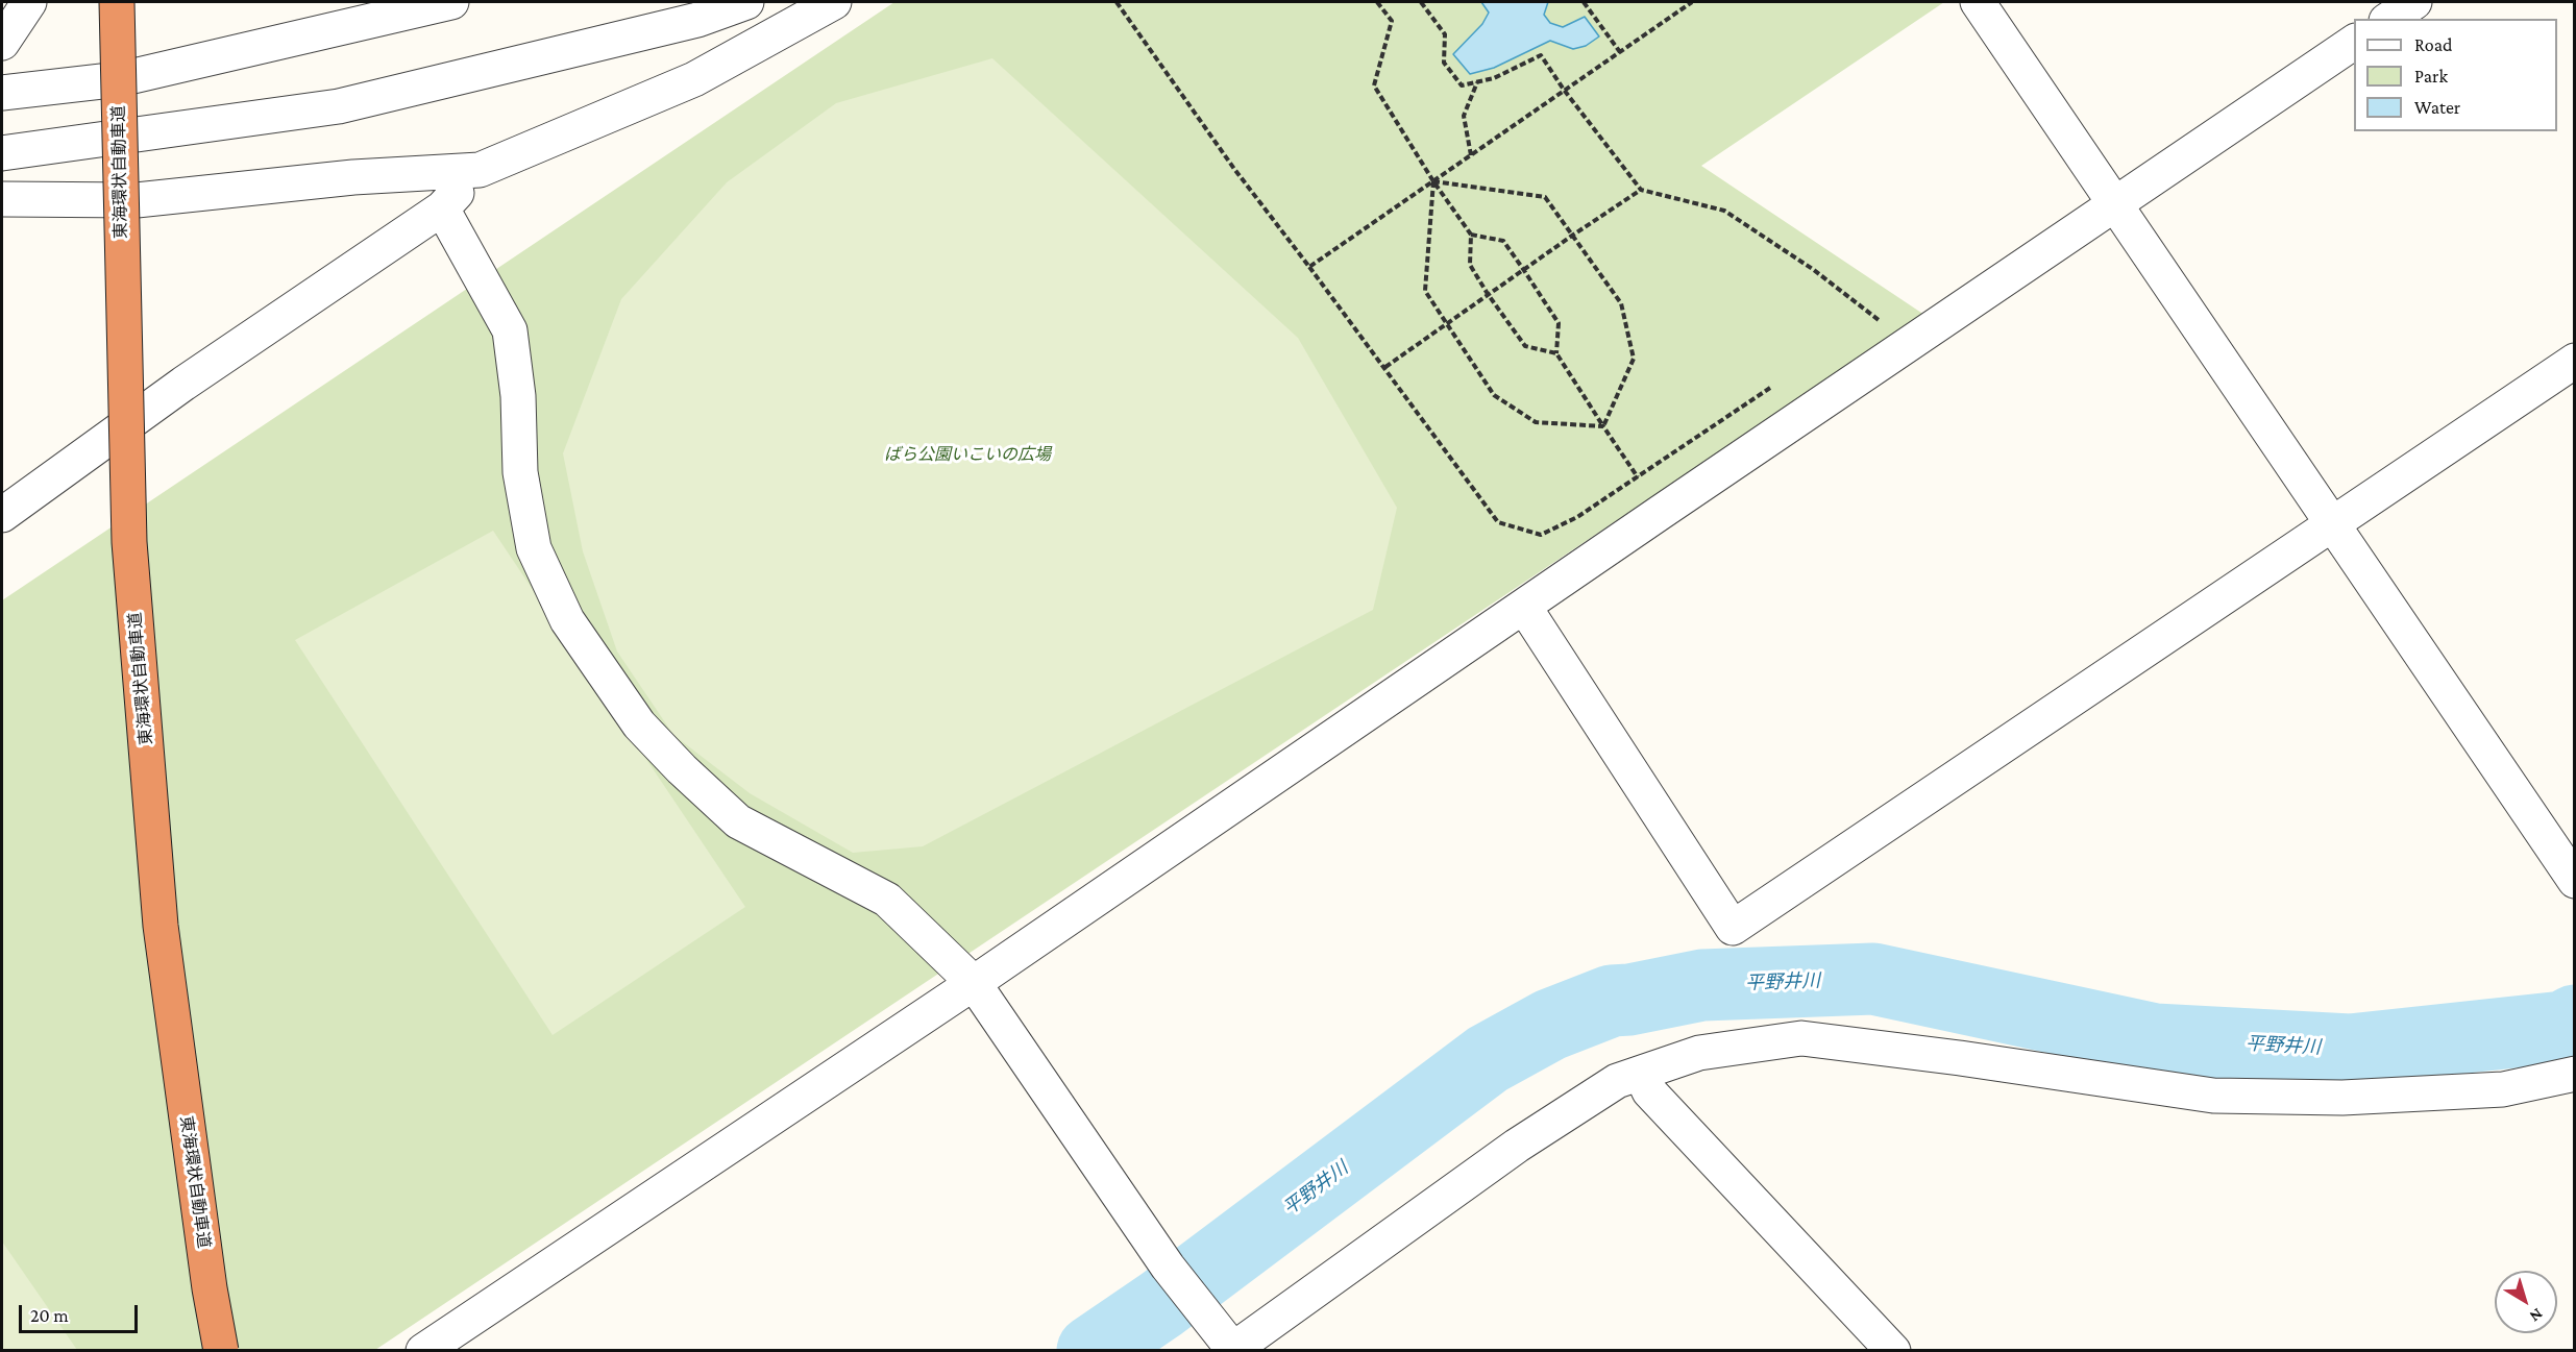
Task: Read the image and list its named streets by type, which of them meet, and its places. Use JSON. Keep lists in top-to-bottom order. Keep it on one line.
{"streets":{"highway":["東海環状自動車道"]},"water":["平野井川"],"parks":["ばら公園いこいの広場"],"legend":["Road","Park","Water"],"scale_bar":"20 m","north":"bottom right"}
